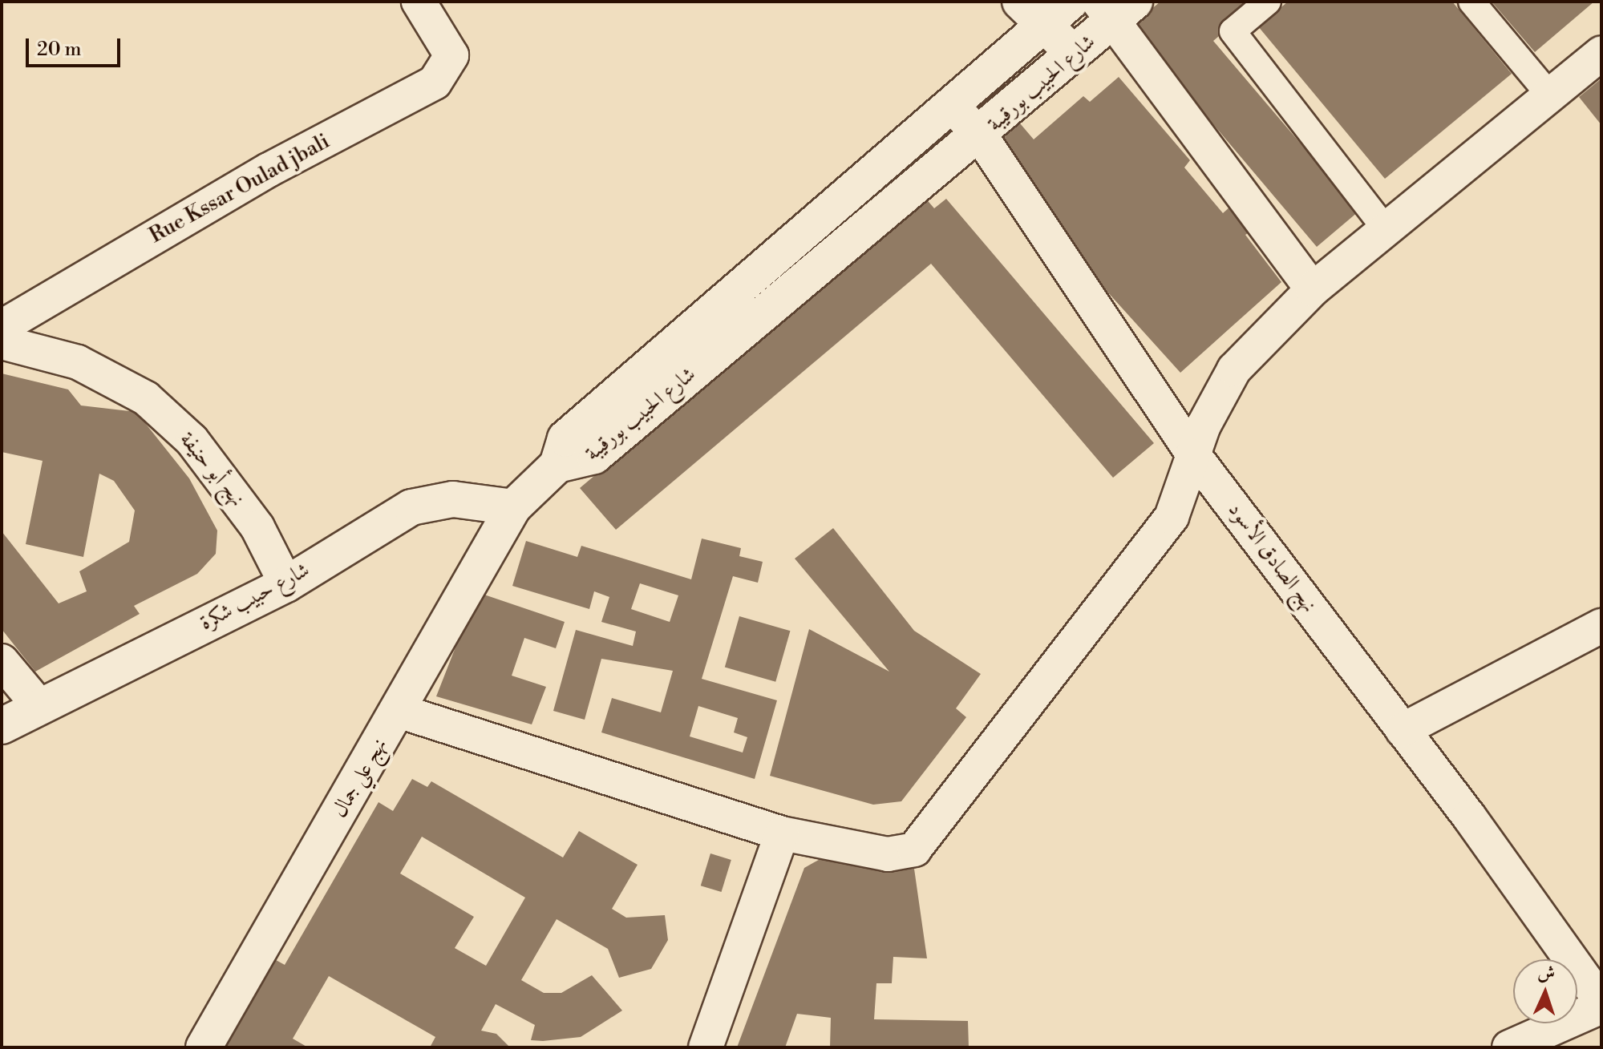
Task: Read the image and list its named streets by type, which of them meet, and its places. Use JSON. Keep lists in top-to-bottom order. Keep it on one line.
{"streets":{"street":["شارع الحبيب بورقيبة","Rue Kssar Oulad jbali","نهج أبو حنيفة","نهج الصادق الأسود","شارع حبيب شكرة","نهج علي جمال"]},"crossings":[["شارع الحبيب بورقيبة","نهج الصادق الأسود"],["شارع الحبيب بورقيبة","نهج علي جمال"],["نهج أبو حنيفة","شارع حبيب شكرة"],["شارع حبيب شكرة","نهج علي جمال"]],"scale_bar":"20 m","north":"top"}
